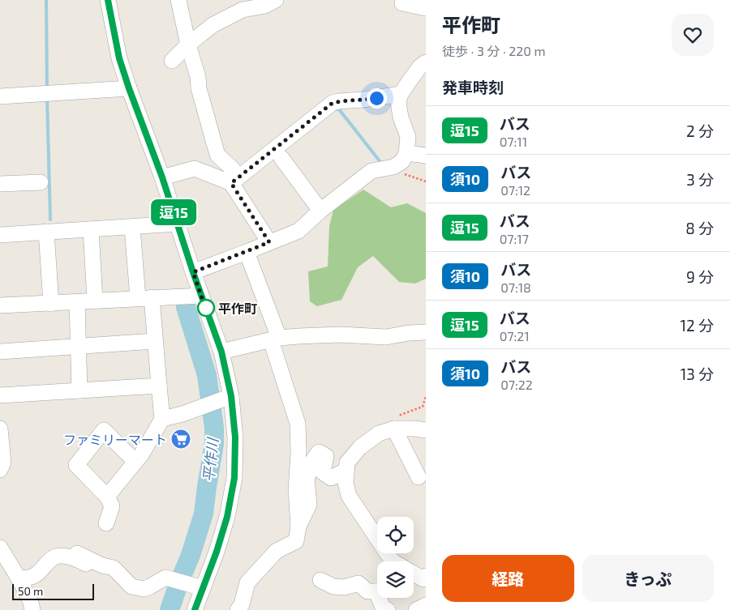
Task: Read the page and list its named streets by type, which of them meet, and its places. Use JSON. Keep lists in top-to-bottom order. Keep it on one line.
{"water":["平作川"],"places":{"other":["平作町"],"supermarket":["ファミリーマート"]},"lines":["bus line 逗15"],"scale_bar":"50 m","page":{"on_map":"逗15","heading":[["平作町","徒歩 · 3 分 · 220 m"],"発車時刻"],"list":[{"mark":"逗15","name":"バス","note":"07:11","value":"2 分"},{"mark":"須10","name":"バス","note":"07:12","value":"3 分"},{"mark":"逗15","name":"バス","note":"07:17","value":"8 分"},{"mark":"須10","name":"バス","note":"07:18","value":"9 分"},{"mark":"逗15","name":"バス","note":"07:21","value":"12 分"},{"mark":"須10","name":"バス","note":"07:22","value":"13 分"}],"buttons":["経路","きっぷ"],"scale":"50 m"}}
